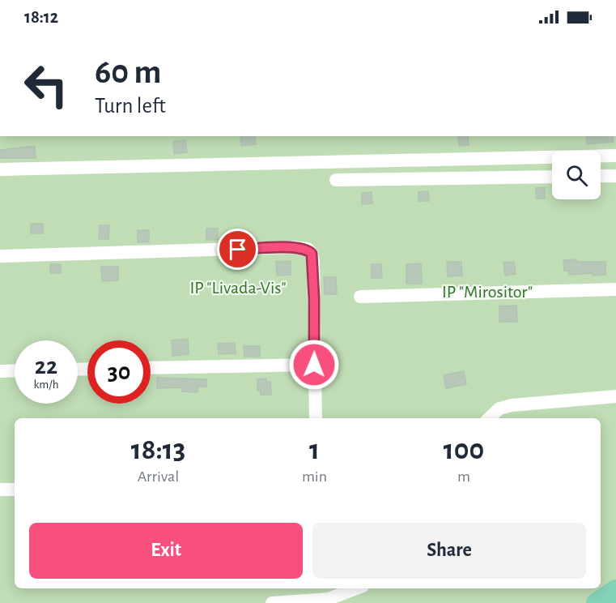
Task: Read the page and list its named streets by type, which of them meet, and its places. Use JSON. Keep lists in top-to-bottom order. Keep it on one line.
{"parks":["IP \"Livada-Vis\"","IP \"Mirositor\""],"page":{"status":"18:12","turn":["60 m","Turn left"],"speed":"22 km/h","limit":"30","eta":["18:13","Arrival","1","min","100","m"],"buttons":["Exit","Share"]}}
